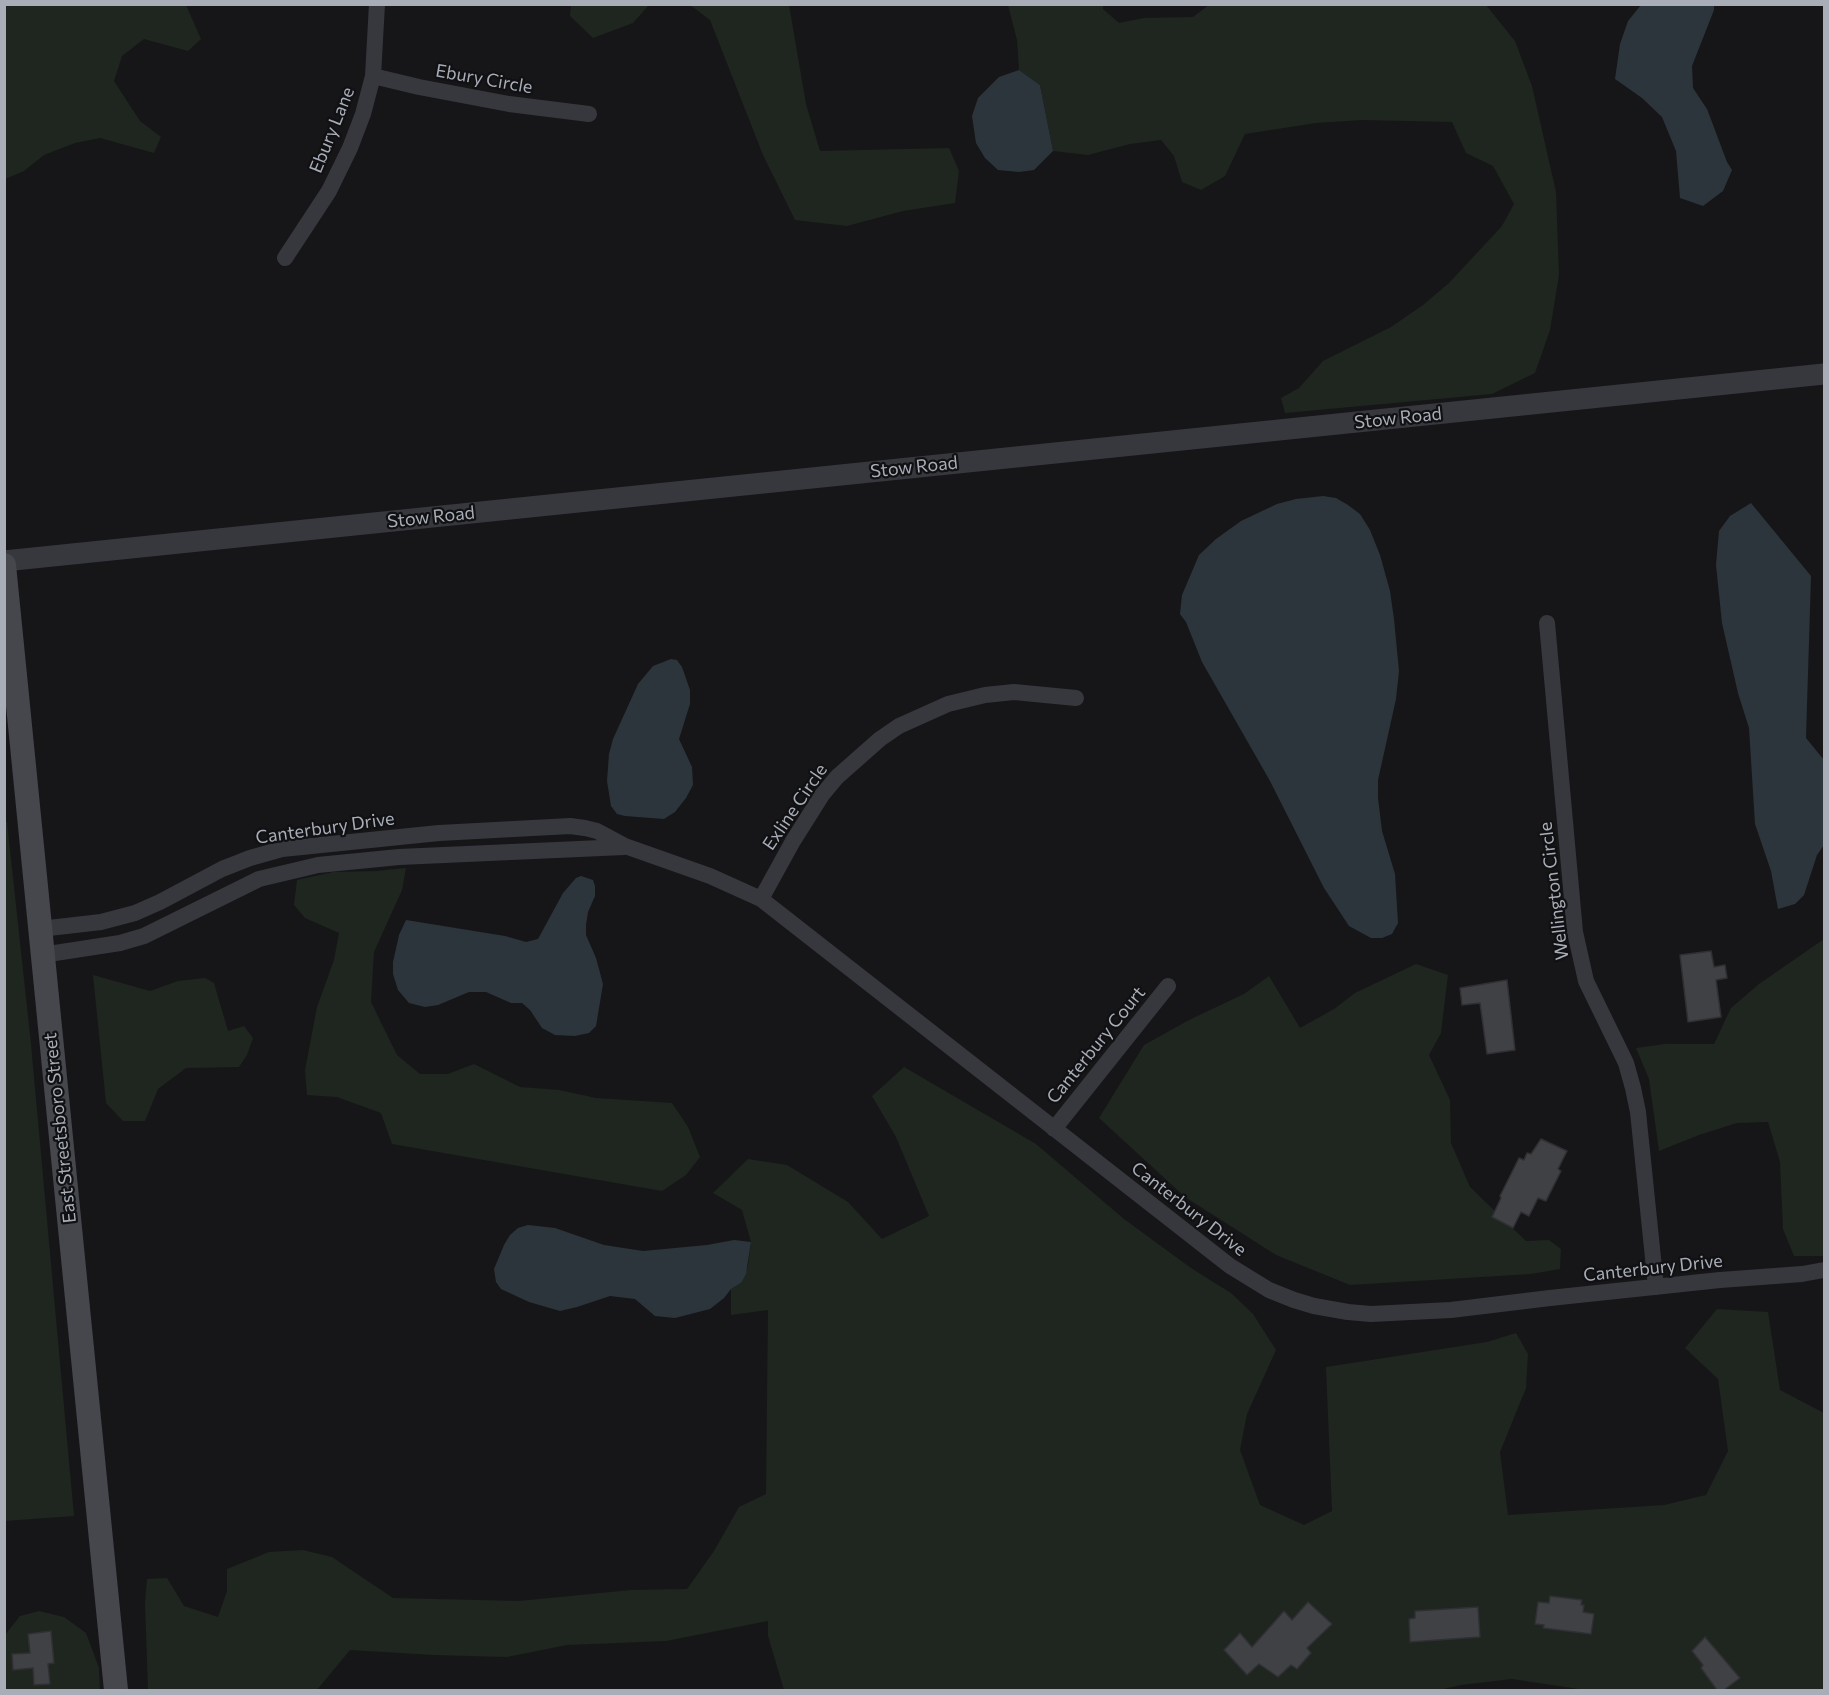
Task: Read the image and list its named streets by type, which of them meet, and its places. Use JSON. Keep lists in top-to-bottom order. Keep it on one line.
{"streets":{"main road":["East Streetsboro Street"],"street":["Ebury Circle","Ebury Lane","Stow Road","Exline Circle","Canterbury Drive","Wellington Circle","Canterbury Court"]},"crossings":[["Ebury Circle","Ebury Lane"],["Stow Road","East Streetsboro Street"],["Exline Circle","Canterbury Drive"],["Canterbury Drive","Wellington Circle"],["Canterbury Drive","Canterbury Court"],["Canterbury Drive","East Streetsboro Street"]]}
